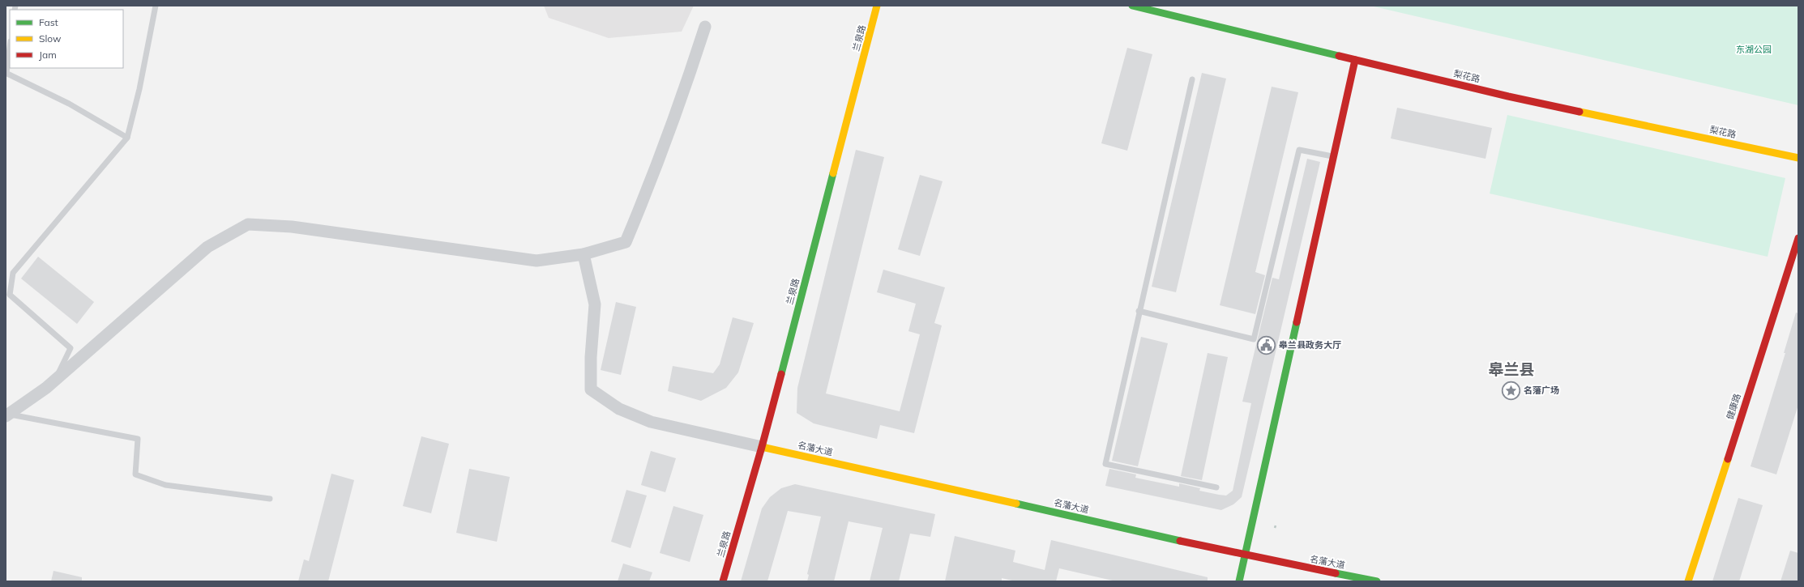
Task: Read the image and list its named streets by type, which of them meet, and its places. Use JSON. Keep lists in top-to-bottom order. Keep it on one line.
{"streets":{"street":["兰泉路","梨花路","健康路","名藩大道"]},"crossings":[["兰泉路","名藩大道"]],"districts":["皋兰县"],"parks":["东湖公园"],"places":{"public building":["皋兰县政务大厅"],"place":["名藩广场"]},"legend":["Fast","Slow","Jam"]}
